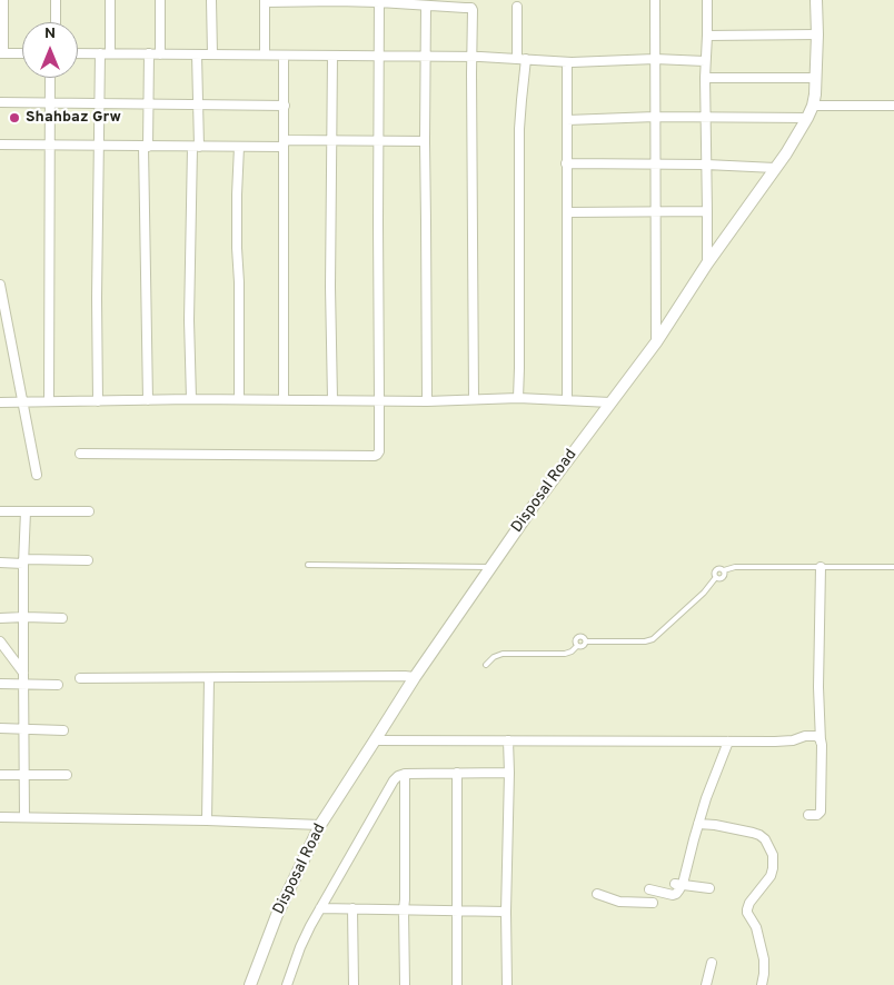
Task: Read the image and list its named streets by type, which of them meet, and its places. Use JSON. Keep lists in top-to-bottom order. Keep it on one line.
{"streets":{"street":["Disposal Road"]},"places":["Shahbaz Grw"],"north":"top"}
